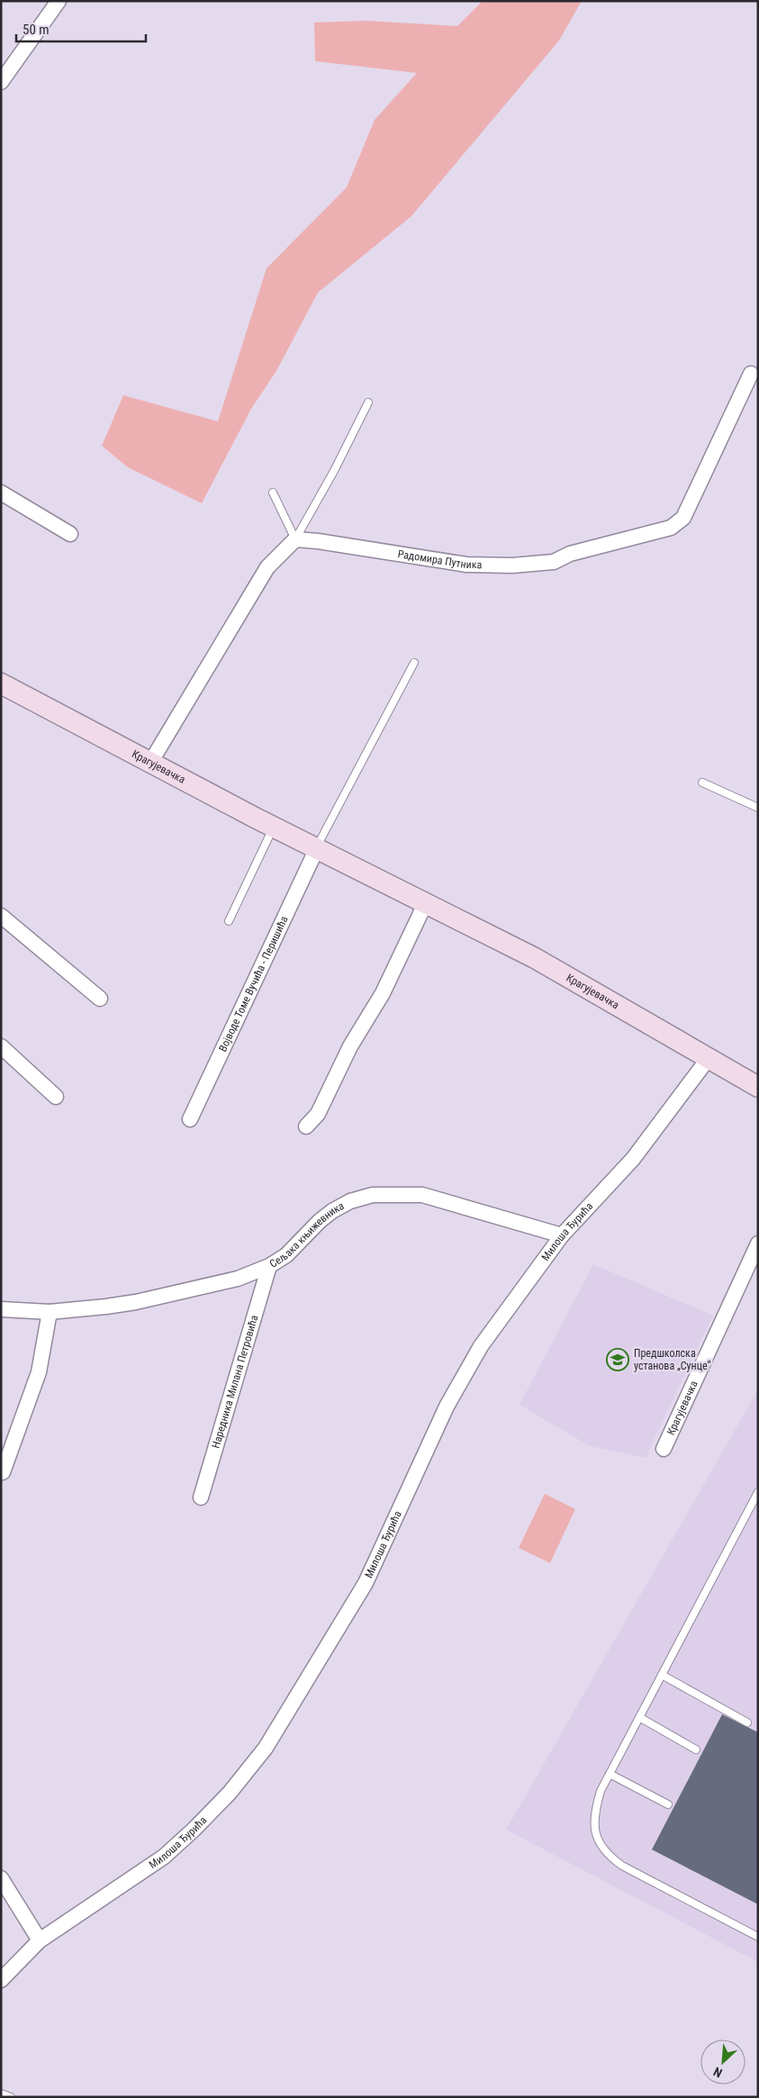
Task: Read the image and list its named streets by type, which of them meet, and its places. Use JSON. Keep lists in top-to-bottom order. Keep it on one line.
{"streets":{"main road":["Крагујевачка"],"street":["Радомира Путника","Војводе Томе Вучића - Перишића","Милоша Ђурића","Сељака књижевника","Наредника Милана Петровића"]},"crossings":[["Крагујевачка","Војводе Томе Вучића - Перишића"],["Крагујевачка","Милоша Ђурића"],["Милоша Ђурића","Сељака књижевника"],["Сељака књижевника","Наредника Милана Петровића"]],"places":{"school or university":["Предшколска установа „Сунце”"]},"scale_bar":"50 m","north":"bottom left"}
